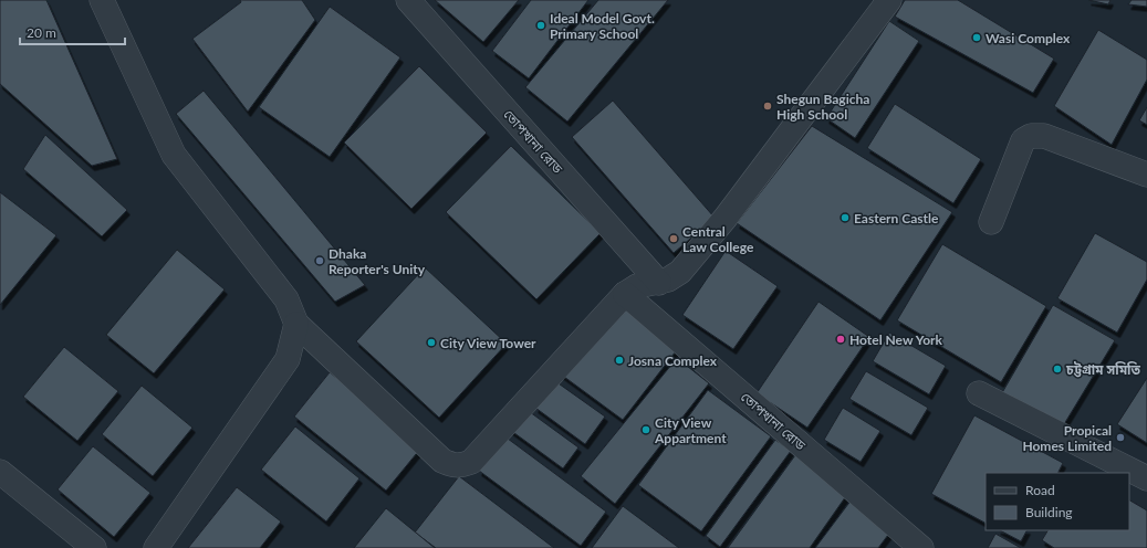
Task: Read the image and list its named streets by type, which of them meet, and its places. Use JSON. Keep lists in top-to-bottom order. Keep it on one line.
{"streets":{"street":["তোপখানা রোড"]},"places":["Ideal Model Govt. Primary School","Wasi Complex","Shegun Bagicha High School","Eastern Castle","Central Law College","Dhaka Reporter's Unity","Hotel New York","City View Tower","Josna Complex","চট্টগ্রাম সমিতি","City View Appartment","Propical Homes Limited"],"legend":["Road","Building"],"scale_bar":"20 m"}
